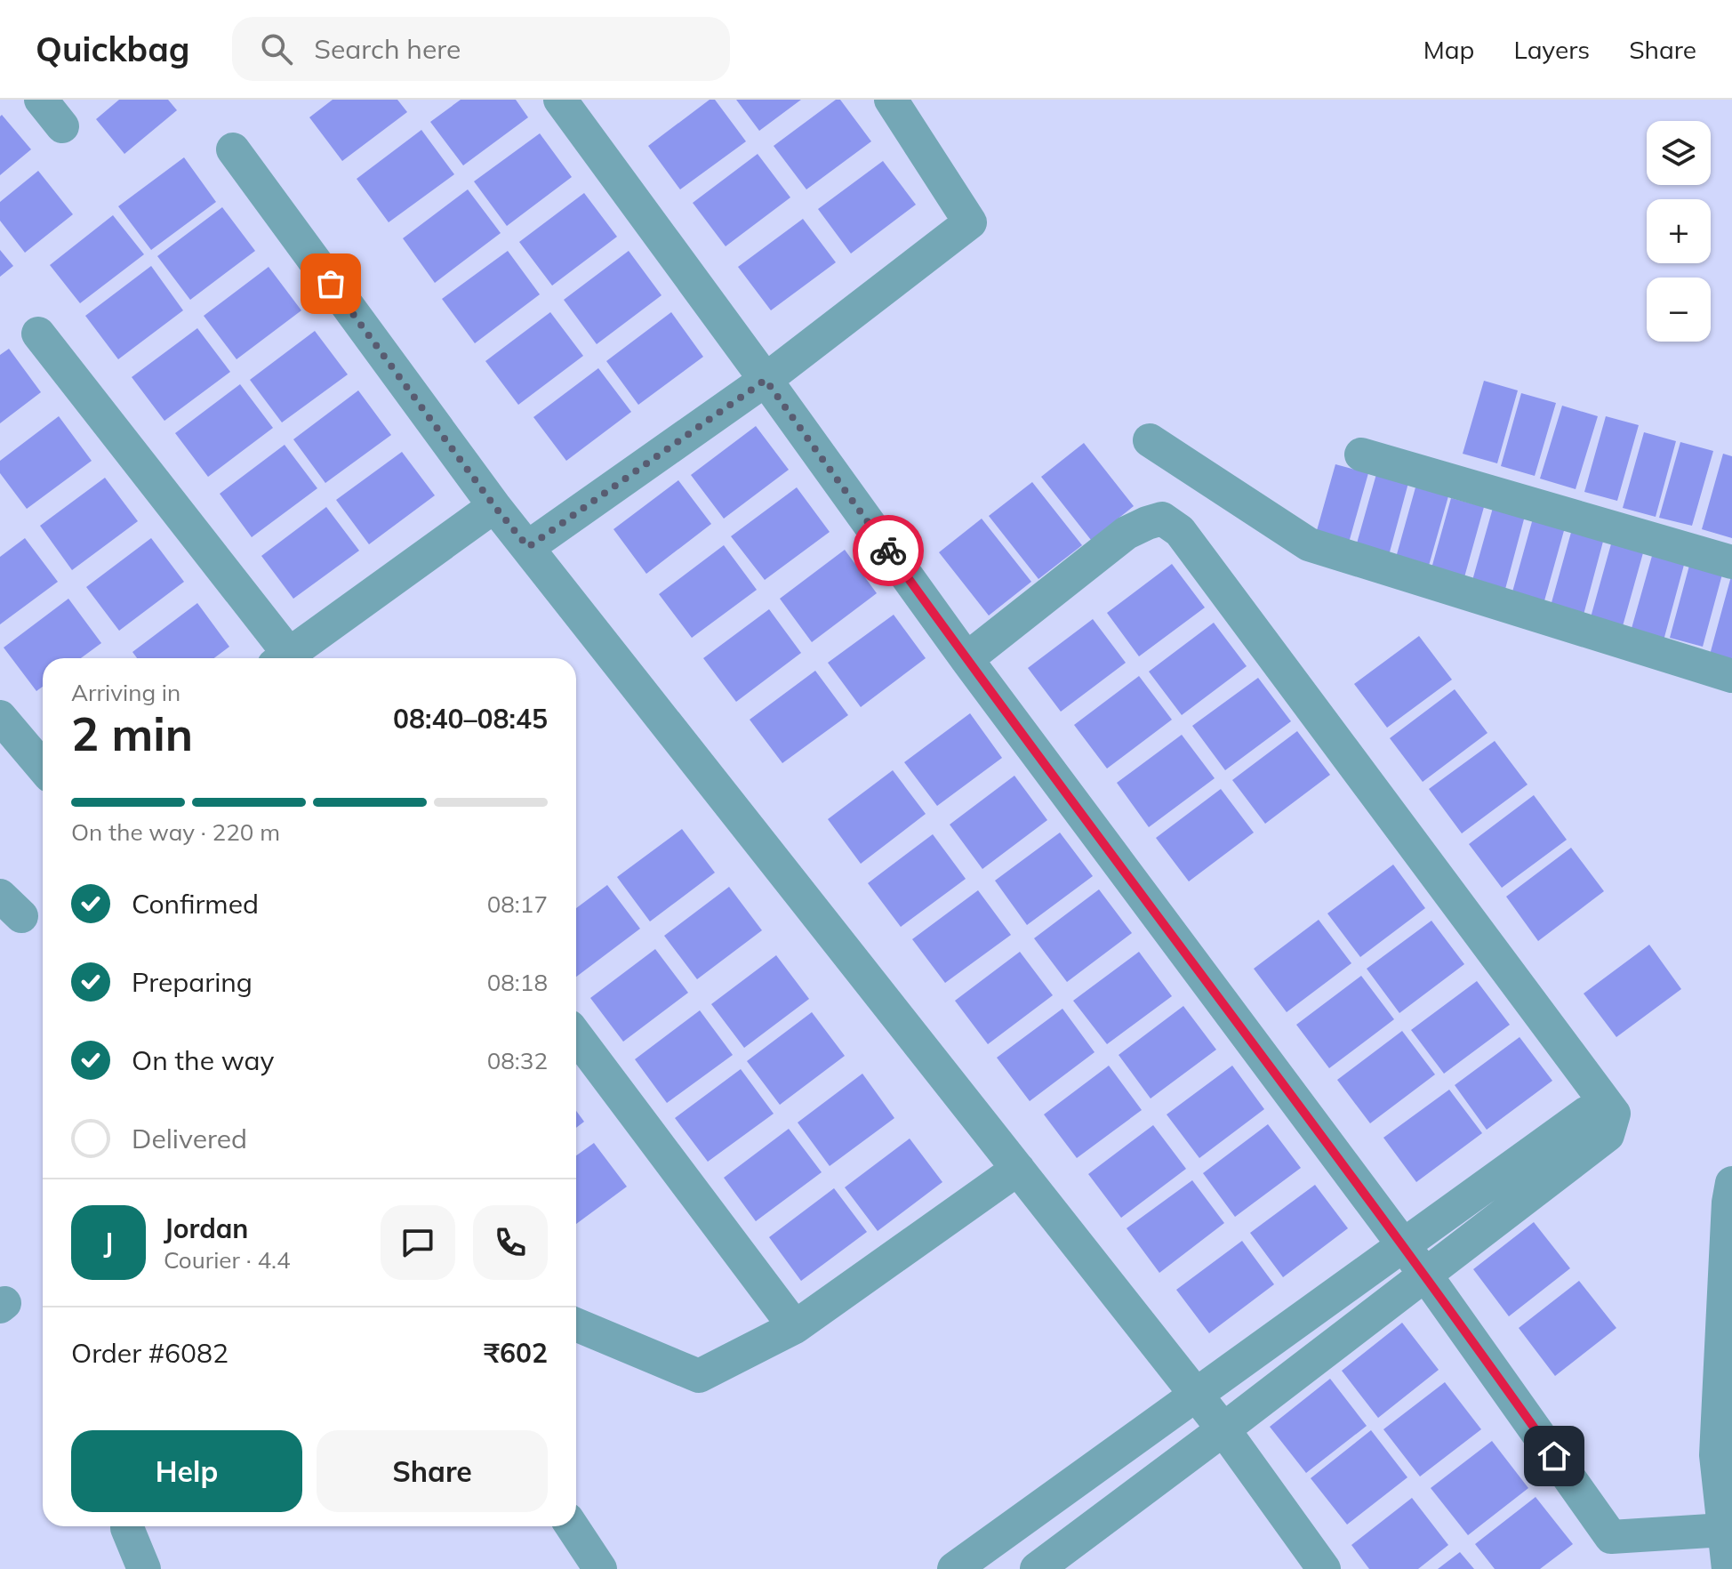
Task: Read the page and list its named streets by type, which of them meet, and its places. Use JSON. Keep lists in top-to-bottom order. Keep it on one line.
{"page":{"header":"Quickbag","search":"Search here","nav":["Map","Layers","Share"],"map_buttons":["+","−"],"heading":["2 min","Arriving in","08:40–08:45"],"panel":["Jordan","Courier · 4.4","Order #6082","₹602"],"bar":"On the way · 220 m","list":[["Confirmed","08:17"],["Preparing","08:18"],["On the way","08:32"],"Delivered"],"round":"J","buttons":["Help","Share"]}}
